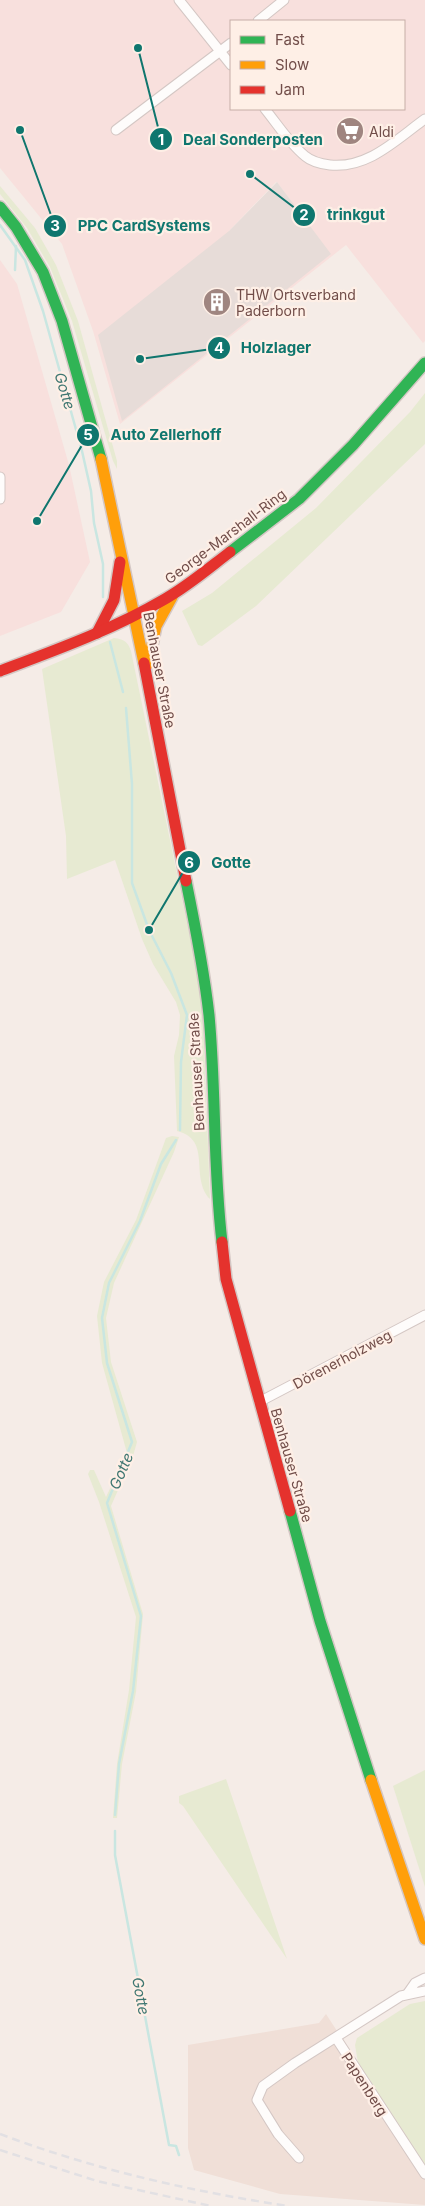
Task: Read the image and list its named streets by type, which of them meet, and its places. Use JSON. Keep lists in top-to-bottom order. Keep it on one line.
{"streets":{"main road":["George-Marshall-Ring","Benhauser Straße"],"street":["Dörenerholzweg","Papenberg"]},"crossings":[["George-Marshall-Ring","Benhauser Straße"],["Benhauser Straße","Dörenerholzweg"]],"water":["Gotte"],"places":{"other":["Deal Sonderposten","PPC CardSystems","trinkgut","Holzlager","Auto Zellerhoff","Gotte"],"supermarket":["Aldi"],"building":["THW Ortsverband Paderborn"]},"legend":["Fast","Slow","Jam"]}
